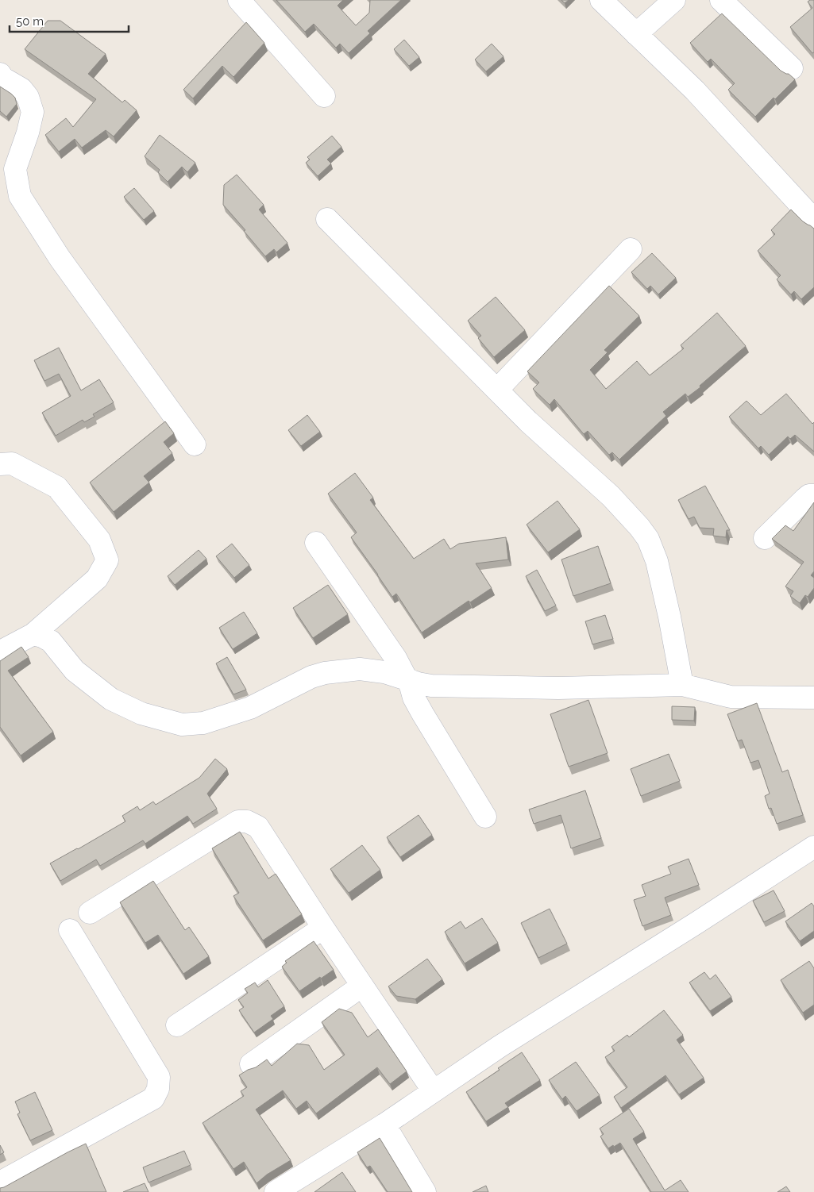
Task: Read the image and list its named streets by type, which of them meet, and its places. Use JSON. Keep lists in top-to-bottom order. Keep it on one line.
{"scale_bar":"50 m"}
